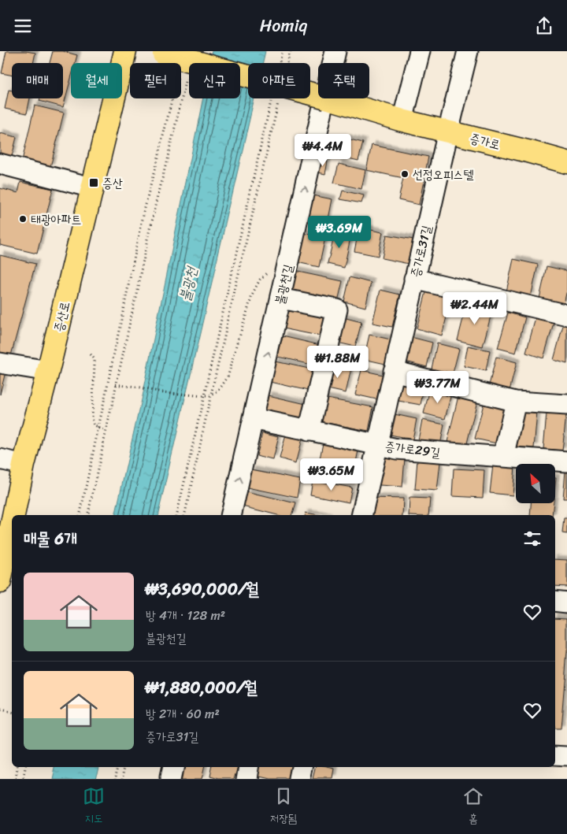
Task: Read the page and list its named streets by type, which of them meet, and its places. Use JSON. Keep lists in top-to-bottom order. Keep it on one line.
{"streets":{"main road":["증가로","증산로"],"street":["증가로31길","불광천길","증가로29길"]},"crossings":[["증가로","증가로31길"],["증가로31길","증가로29길"],["불광천길","증가로29길"]],"one_way":["불광천길"],"water":["불광천"],"places":{"other":["선정오피스텔","태광아파트"],"transit":["증산"]},"north":"top left","page":{"header":"Homiq","chip":["매매","월세","필터","신규","아파트","주택"],"price":["₩4.4M","₩3.69M","₩2.44M","₩1.88M","₩3.77M","₩3.65M"],"heading":"매물 6개","list":[{"name":"₩3,690,000/월","note":"방 4개 · 128 m² · 불광천길"},{"name":"₩1,880,000/월","note":"방 2개 · 60 m² · 증가로31길"}],"tabs":["지도","저장됨","홈"]}}
